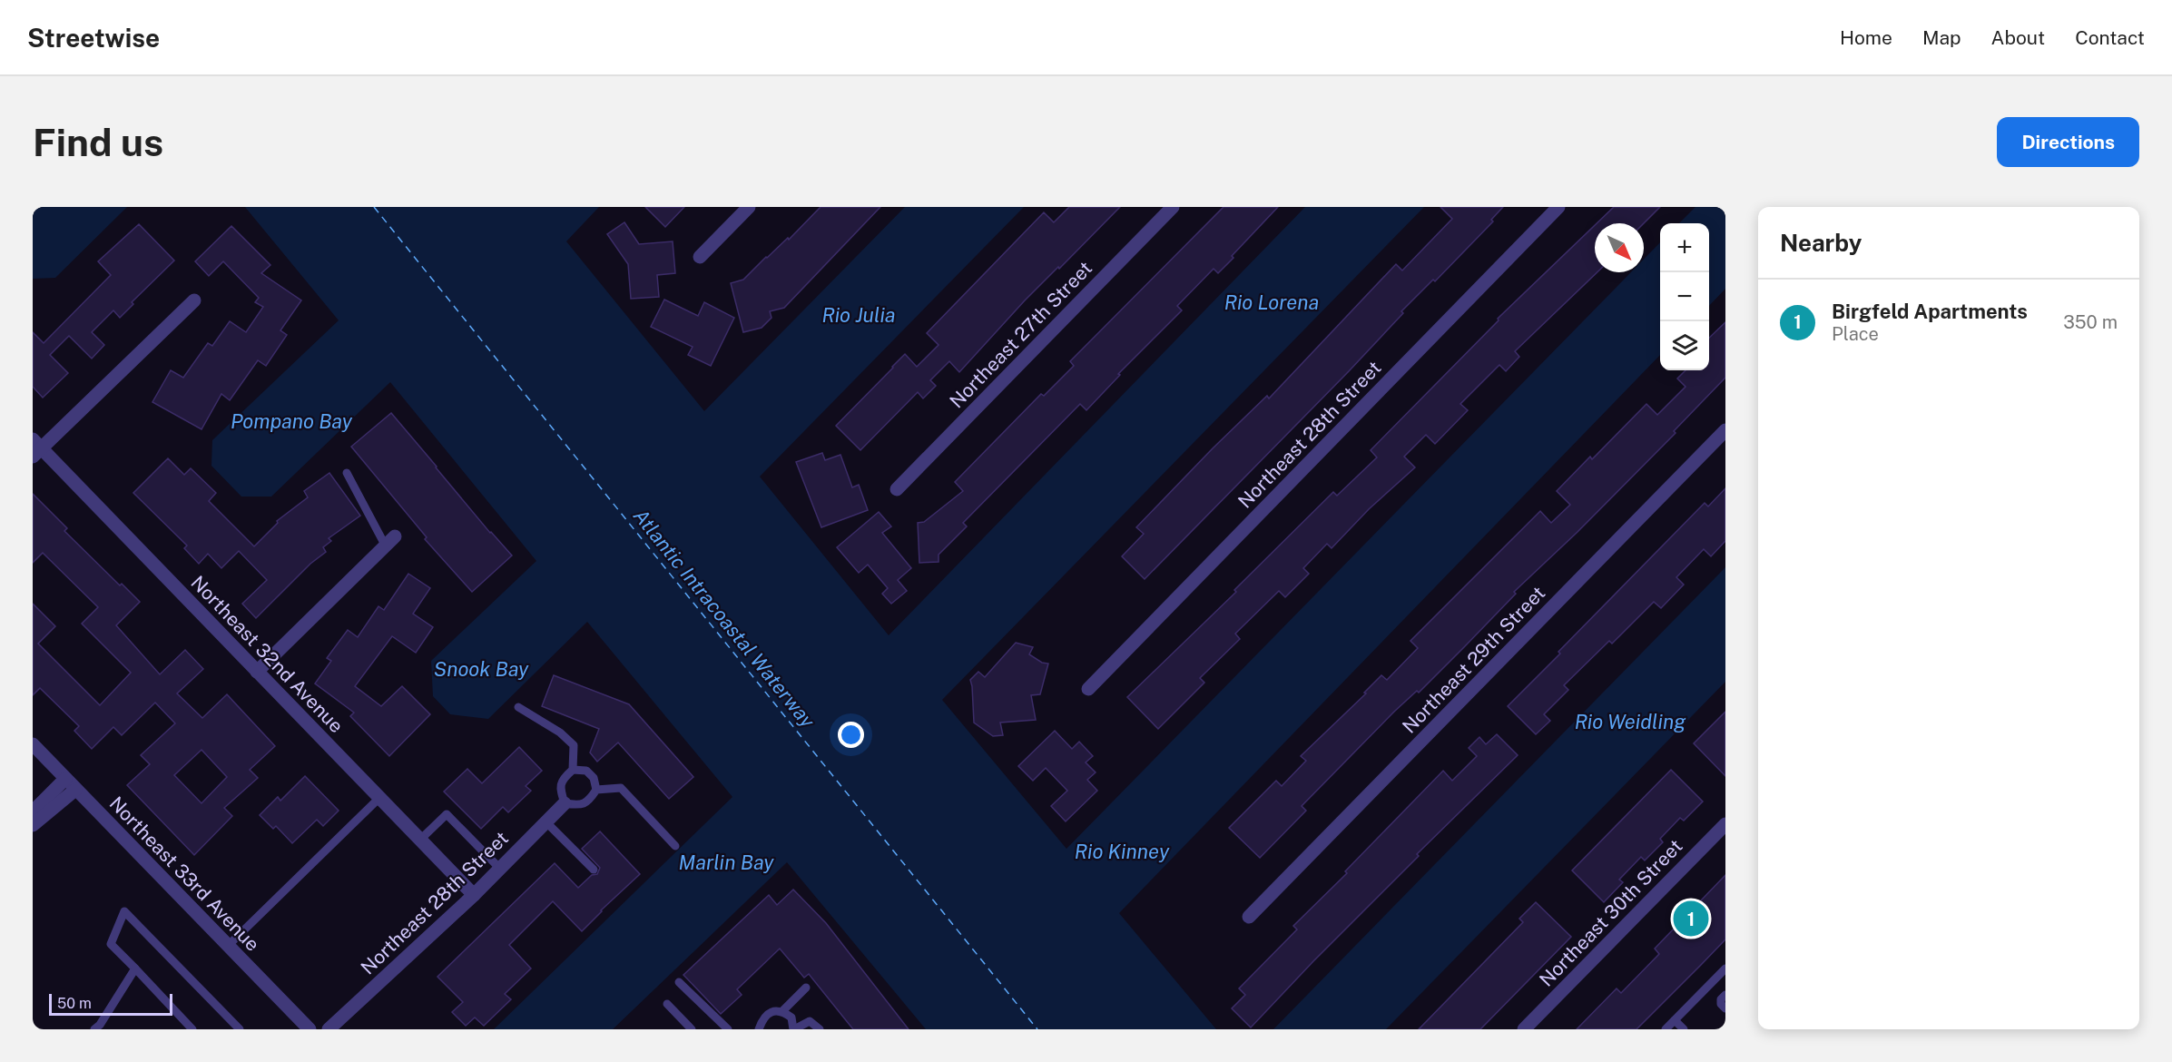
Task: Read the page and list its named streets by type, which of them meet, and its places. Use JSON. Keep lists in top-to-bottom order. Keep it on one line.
{"streets":{"street":["Northeast 27th Street","Northeast 28th Street","Northeast 32nd Avenue","Northeast 29th Street","Northeast 33rd Avenue","Northeast 30th Street"]},"crossings":[["Northeast 28th Street","Northeast 32nd Avenue"]],"water":["Rio Lorena","Rio Julia","Pompano Bay","Atlantic Intracoastal Waterway","Snook Bay","Rio Weidling","Rio Kinney","Marlin Bay"],"scale_bar":"50 m","north":"bottom right","page":{"header":"Streetwise","nav":["Home","Map","About","Contact"],"buttons":"Directions","title":"Find us","heading":"Nearby","map_buttons":["+","−"],"list":[{"mark":"1","name":"Birgfeld Apartments","note":"Place","value":"350 m"}],"pins":"1","scale":"50 m"}}
